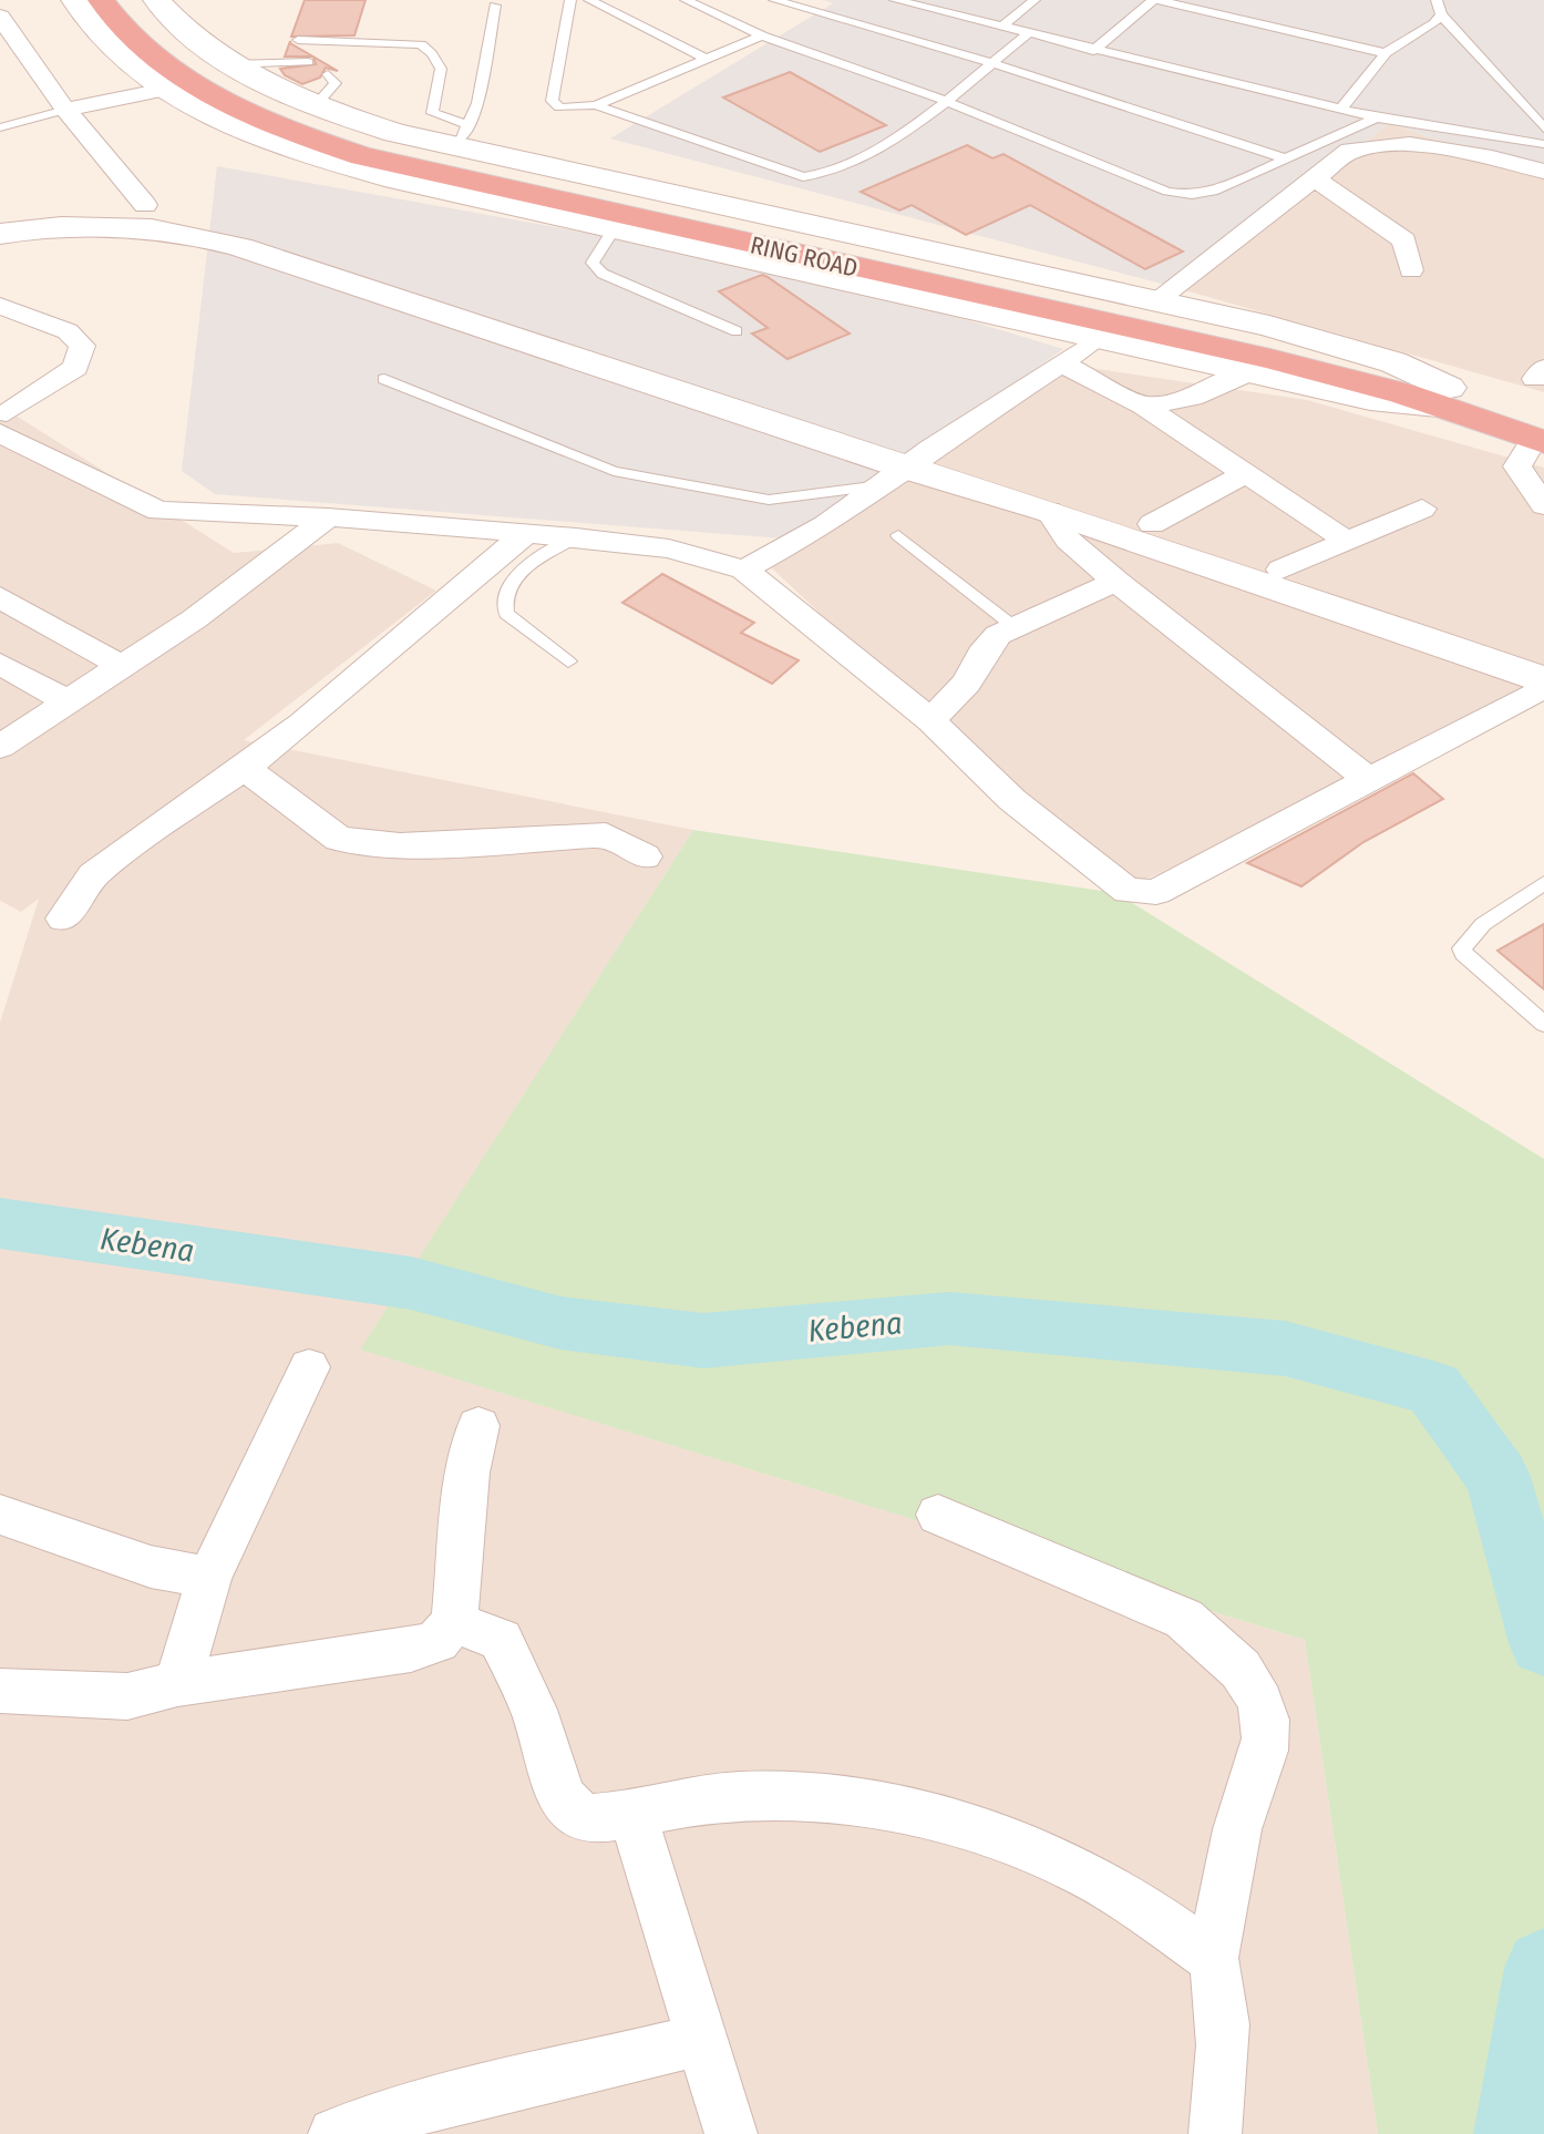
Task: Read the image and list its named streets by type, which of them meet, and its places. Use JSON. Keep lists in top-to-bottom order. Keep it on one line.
{"streets":{"highway":["RING ROAD"]},"water":["Kebena"]}
